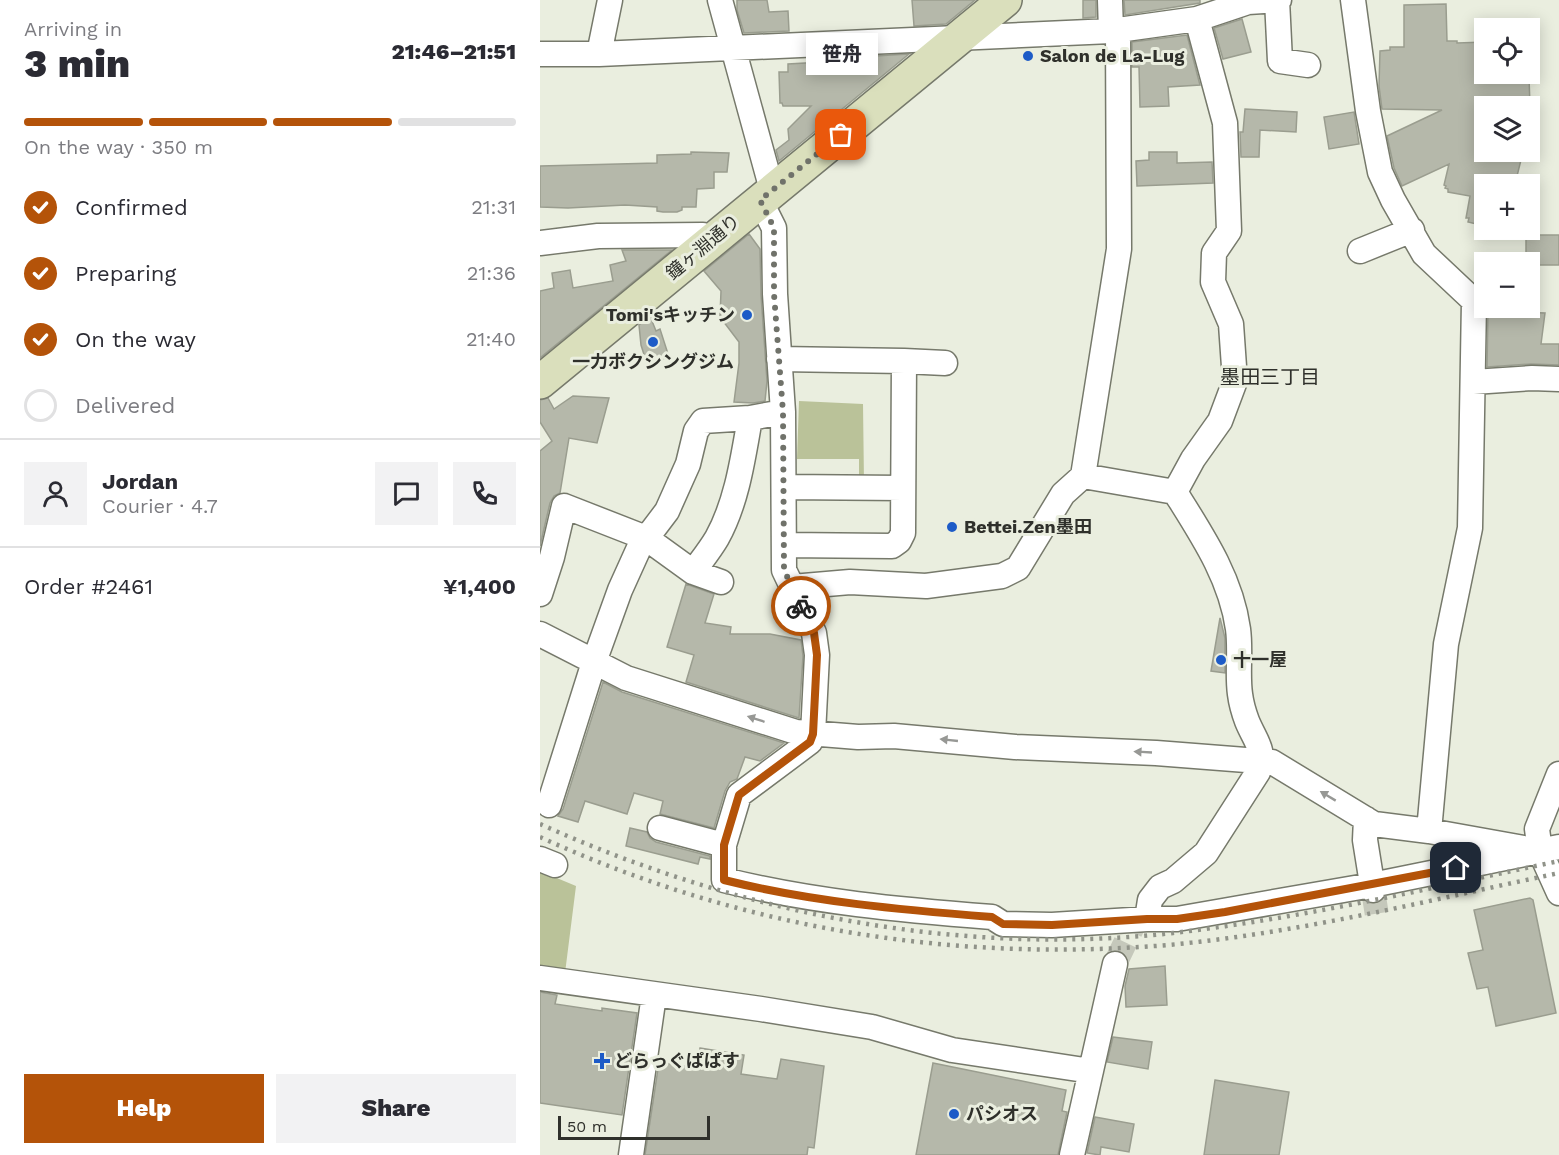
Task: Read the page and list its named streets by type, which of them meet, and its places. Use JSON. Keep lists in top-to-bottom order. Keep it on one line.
{"streets":{"main road":["鐘ヶ淵通り"]},"districts":["墨田三丁目"],"places":{"other":["Salon de La-Lug","笹舟","Tomi'sキッチン","一力ボクシングジム","Bettei.Zen墨田","十一屋","パシオス"],"health":["どらっぐぱぱす"]},"scale_bar":"50 m","page":{"heading":["3 min","Arriving in","21:46–21:51"],"panel":["Jordan","Courier · 4.7","Order #2461","¥1,400"],"map_buttons":["+","−"],"bubble":"笹舟","bar":"On the way · 350 m","list":[["Confirmed","21:31"],["Preparing","21:36"],["On the way","21:40"],"Delivered"],"buttons":["Help","Share"],"scale":"50 m"}}
